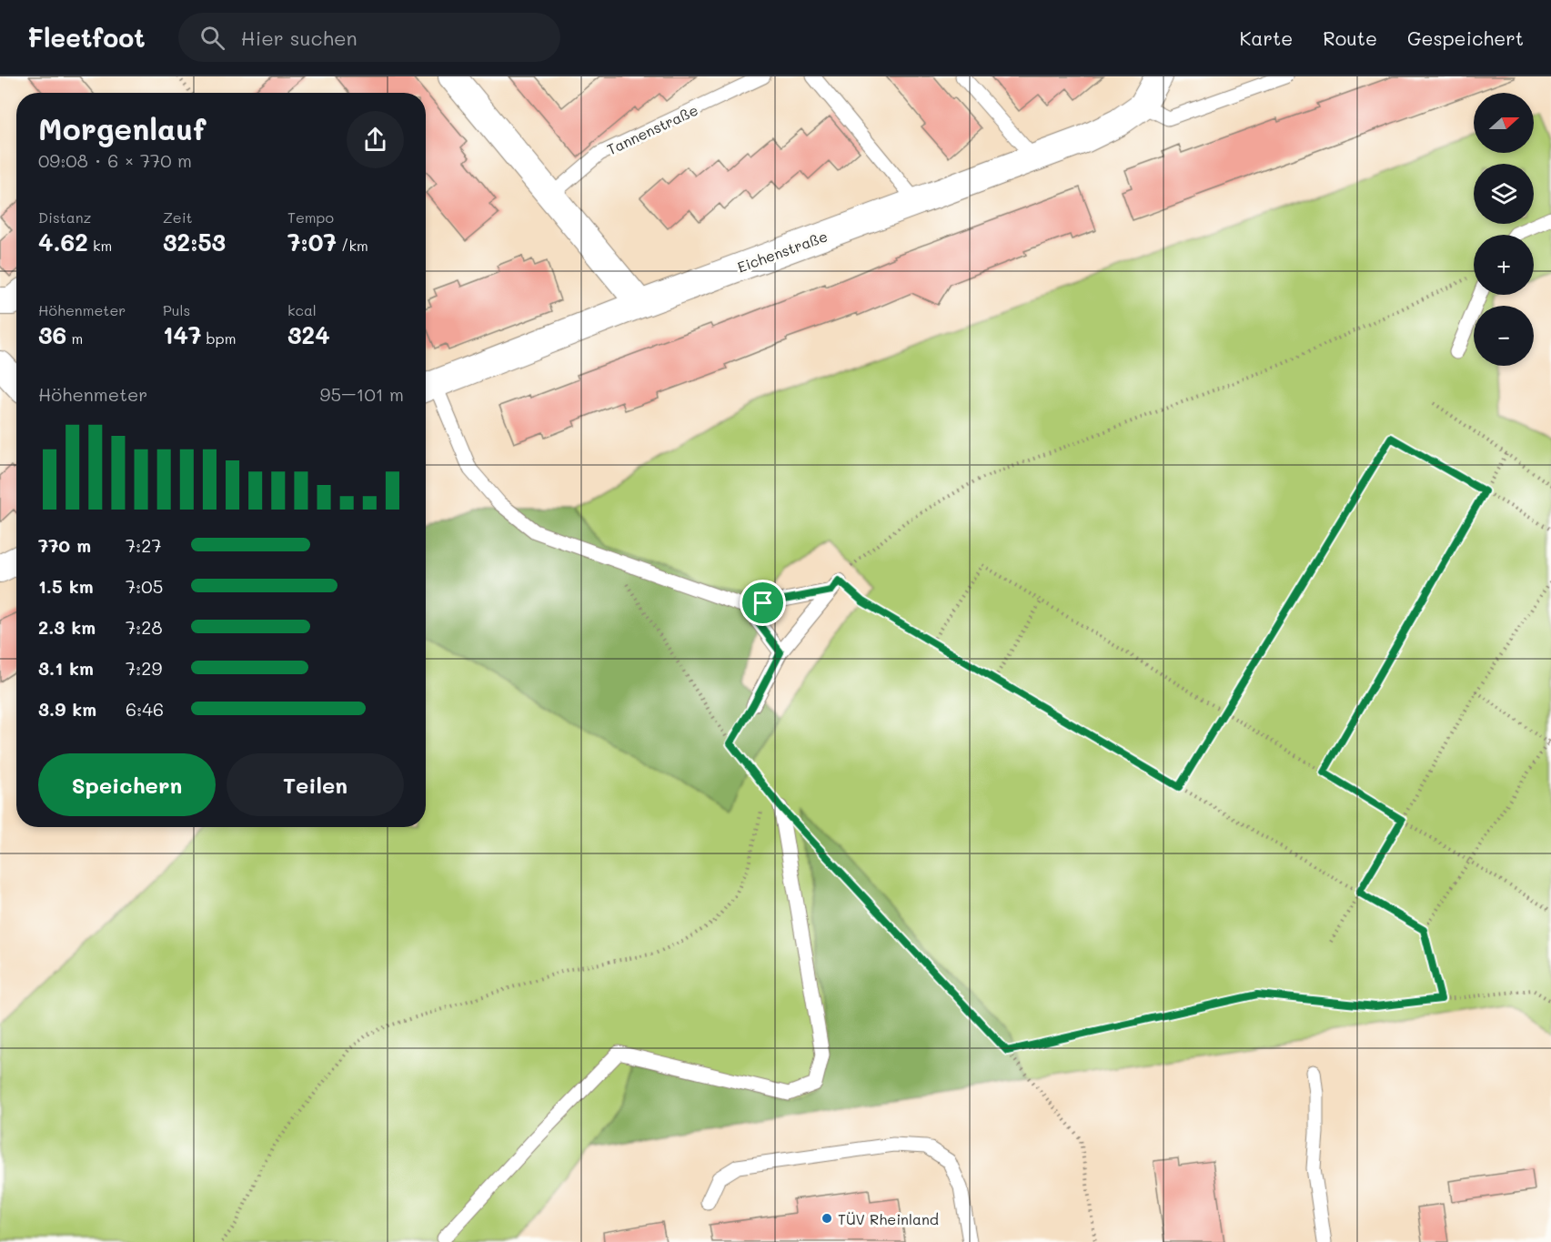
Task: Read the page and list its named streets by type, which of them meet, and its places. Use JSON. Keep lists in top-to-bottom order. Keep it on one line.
{"streets":{"street":["Eichenstraße"],"lane":["Tannenstraße"]},"places":["TÜV Rheinland"],"north":"right","page":{"header":"Fleetfoot","search":"Hier suchen","nav":["Karte","Route","Gespeichert"],"map_buttons":["+","−"],"heading":["Morgenlauf","09:08 · 6 × 770 m"],"stats":[["Distanz","4.62 km"],["Zeit","32:53"],["Tempo","7:07 /km"],["Höhenmeter","36 m"],["Puls","147 bpm"],["kcal","324"]],"chart":["Höhenmeter","95–101 m"],"list":[{"name":"770 m","note":"7:27"},{"name":"1.5 km","note":"7:05"},{"name":"2.3 km","note":"7:28"},{"name":"3.1 km","note":"7:29"},{"name":"3.9 km","note":"6:46"}],"buttons":["Speichern","Teilen"]}}
